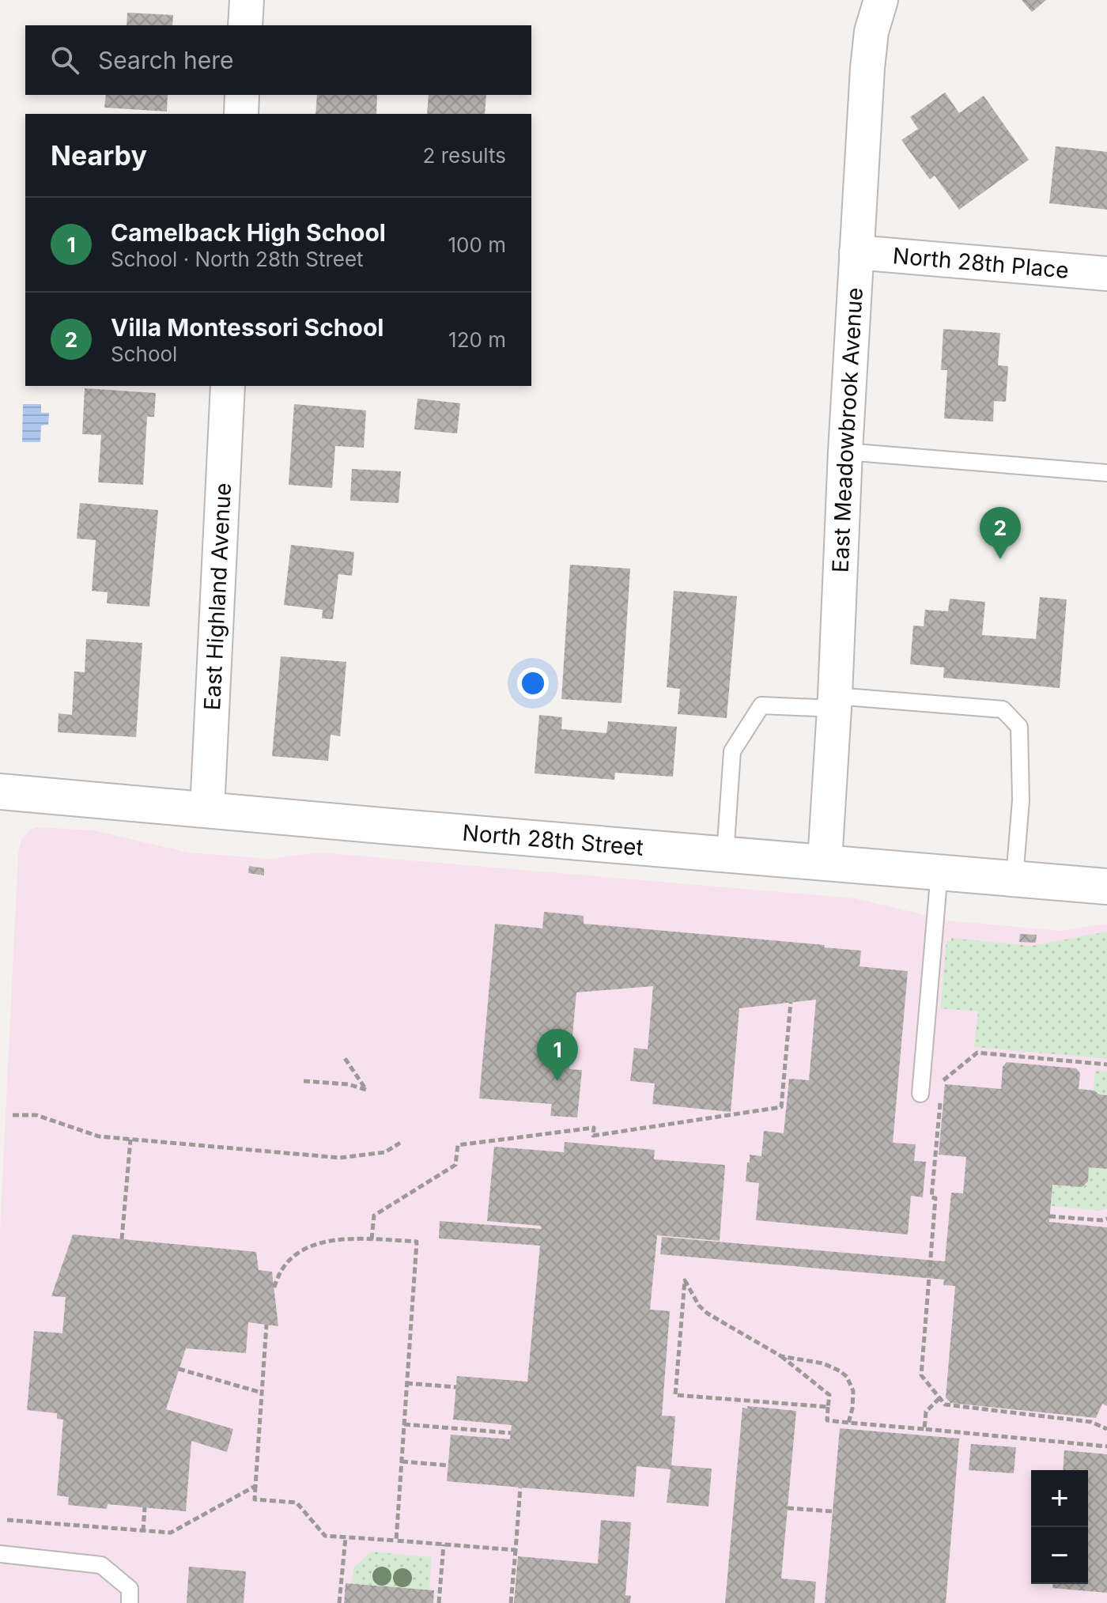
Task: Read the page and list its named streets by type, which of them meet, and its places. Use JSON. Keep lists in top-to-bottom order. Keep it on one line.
{"streets":{"street":["North 28th Place","East Meadowbrook Avenue","East Highland Avenue","North 28th Street"]},"crossings":[["North 28th Place","East Meadowbrook Avenue"],["East Meadowbrook Avenue","North 28th Street"],["East Highland Avenue","North 28th Street"]],"page":{"search":"Search here","heading":["Nearby","2 results"],"list":[{"mark":"1","name":"Camelback High School","note":"School · North 28th Street","value":"100 m"},{"mark":"2","name":"Villa Montessori School","note":"School","value":"120 m"}],"pins":["2","1"],"map_buttons":["+","−"]}}
